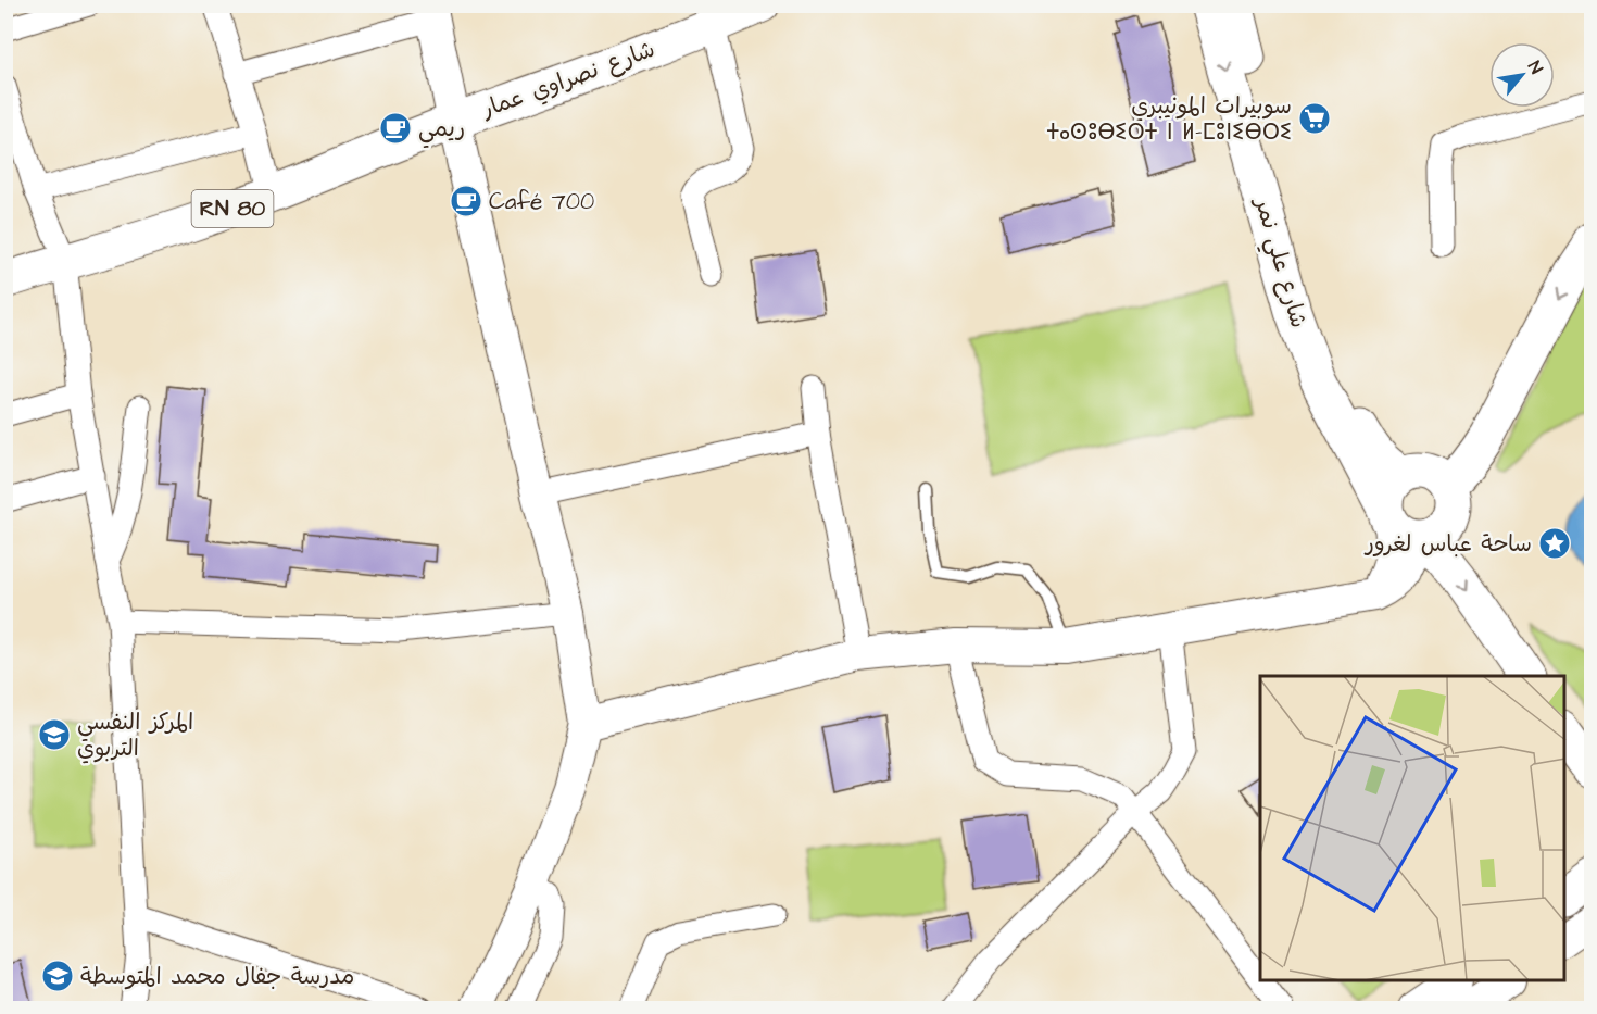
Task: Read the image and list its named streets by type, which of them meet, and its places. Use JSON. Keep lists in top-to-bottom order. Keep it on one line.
{"streets":{"main road":["شارع نصراوي عمار","RN 80","شارع علي نمر"]},"places":{"supermarket":["سوبيرات المونيبري ⵜⴰⵙⵓⴱⵉⵔⵜ ⵏ ⵍ-ⵎⵓⵏⵉⴱⵔⵉ"],"cafe":["ريمي","Café 700"],"place":["ساحة عباس لغرور"],"school or university":["المركز النفسي التربوي","مدرسة جفال محمد المتوسطة"]},"north":"top right"}
